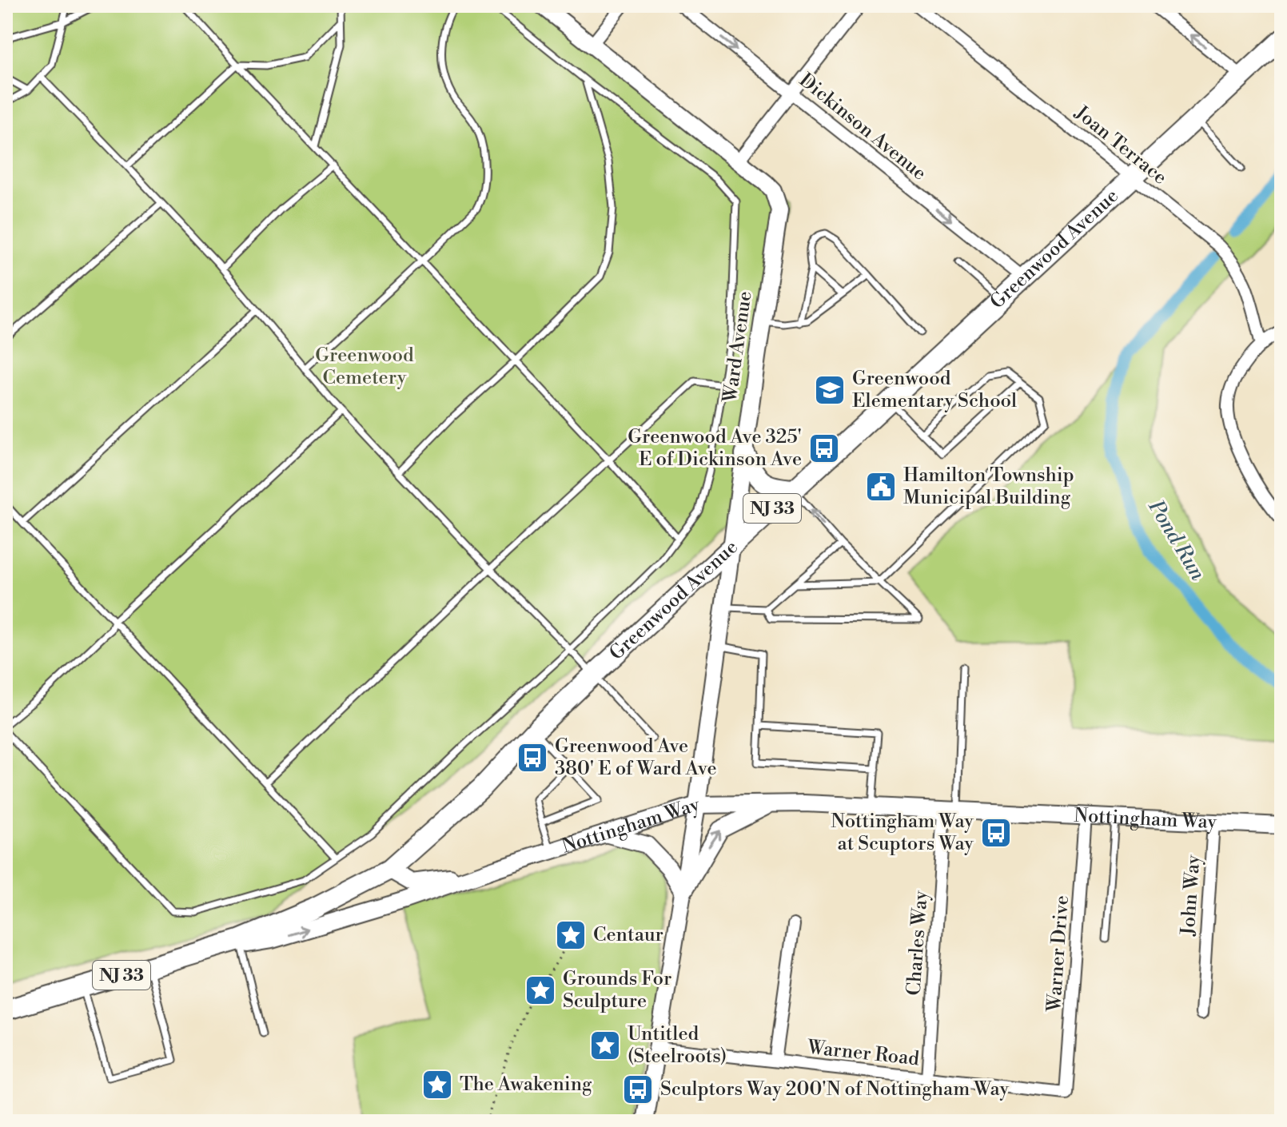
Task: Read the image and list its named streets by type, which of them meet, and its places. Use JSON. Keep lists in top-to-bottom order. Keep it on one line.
{"streets":{"main road":["Greenwood Avenue","NJ 33","Nottingham Way"],"street":["Dickinson Avenue","Joan Terrace","Ward Avenue","John Way","Charles Way","Warner Drive","Warner Road"]},"crossings":[["Dickinson Avenue","Greenwood Avenue"],["Joan Terrace","Greenwood Avenue"],["Greenwood Avenue","Ward Avenue"],["Greenwood Avenue","Nottingham Way"],["Ward Avenue","Nottingham Way"],["Ward Avenue","Warner Road"],["Nottingham Way","John Way"],["Nottingham Way","Charles Way"],["Nottingham Way","Warner Drive"],["Charles Way","Warner Road"],["Warner Drive","Warner Road"]],"one_way":["Dickinson Avenue"],"water":["Pond Run"],"parks":["Greenwood Cemetery"],"places":{"school or university":["Greenwood Elementary School"],"bus stop":["Greenwood Ave 325' E of Dickinson Ave","Greenwood Ave 380' E of Ward Ave","Nottingham Way at Scuptors Way","Sculptors Way 200'N of Nottingham Way"],"public building":["Hamilton Township Municipal Building"],"place":["Centaur","Grounds For Sculpture","Untitled (Steelroots)","The Awakening"]}}
